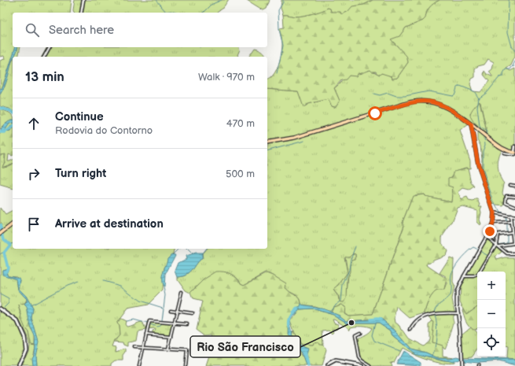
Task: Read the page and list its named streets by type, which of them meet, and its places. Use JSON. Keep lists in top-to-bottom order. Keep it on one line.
{"places":["Rio São Francisco"],"page":{"search":"Search here","heading":["13 min","Walk · 970 m"],"list":[["Continue","Rodovia do Contorno","470 m"],["Turn right","500 m"],"Arrive at destination"],"map_buttons":["+","−"]}}
